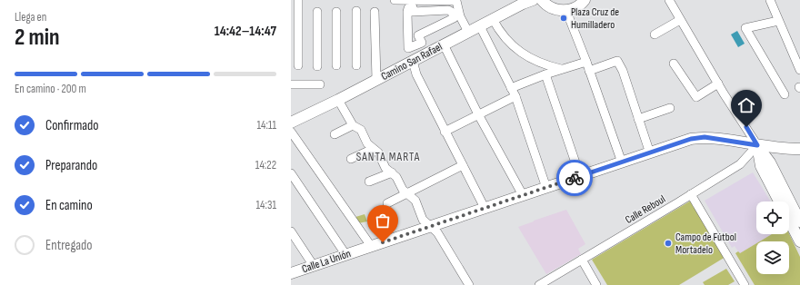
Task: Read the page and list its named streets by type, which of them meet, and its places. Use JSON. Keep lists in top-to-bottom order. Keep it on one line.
{"streets":{"main road":["Camino San Rafael","Calle La Unión"],"street":["Calle Reboul"]},"crossings":[["Calle Reboul","Calle La Unión"]],"districts":["SANTA MARTA"],"places":["Plaza Cruz de Humilladero","Campo de Fútbol Mortadelo"],"page":{"heading":["2 min","Llega en","14:42–14:47"],"bar":"En camino · 200 m","list":[["Confirmado","14:11"],["Preparando","14:22"],["En camino","14:31"],"Entregado"]}}
